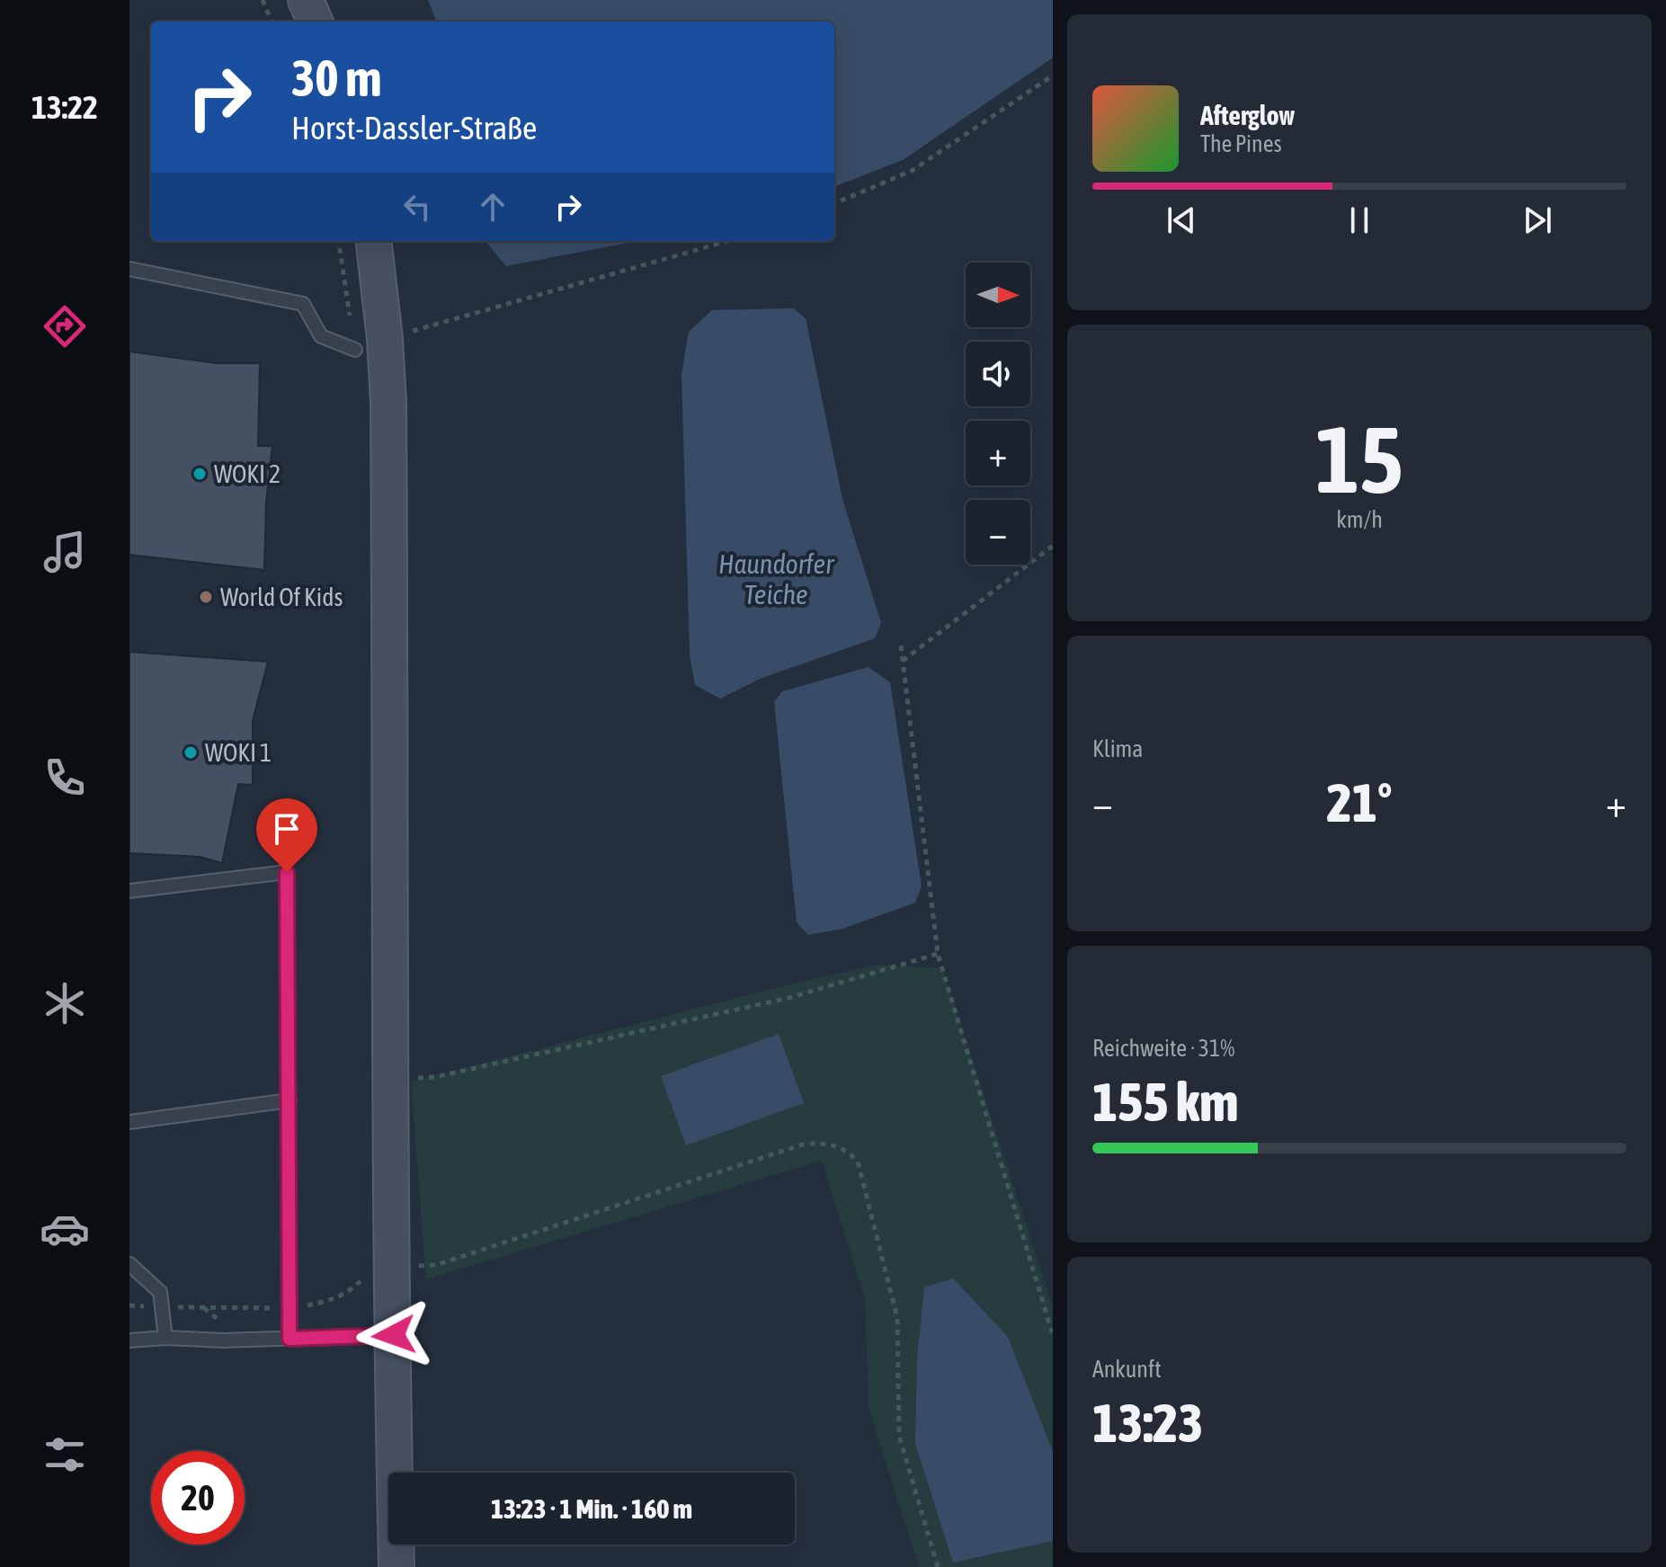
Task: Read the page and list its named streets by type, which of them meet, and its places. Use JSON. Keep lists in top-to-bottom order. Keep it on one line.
{"water":["Haundorfer Teiche"],"places":["WOKI 2","World Of Kids","WOKI 1"],"north":"right","page":{"tabs":"13:22","turn":["30 m","Horst-Dassler-Straße"],"song":["Afterglow","The Pines"],"map_buttons":["+","−"],"tile":[["15","km/h"],"Klima",["Reichweite · 31%","155 km"],["Ankunft","13:23"]],"heat":["−","21°","+"],"limit":"20","trip":"13:23 · 1 Min. · 160 m"}}
